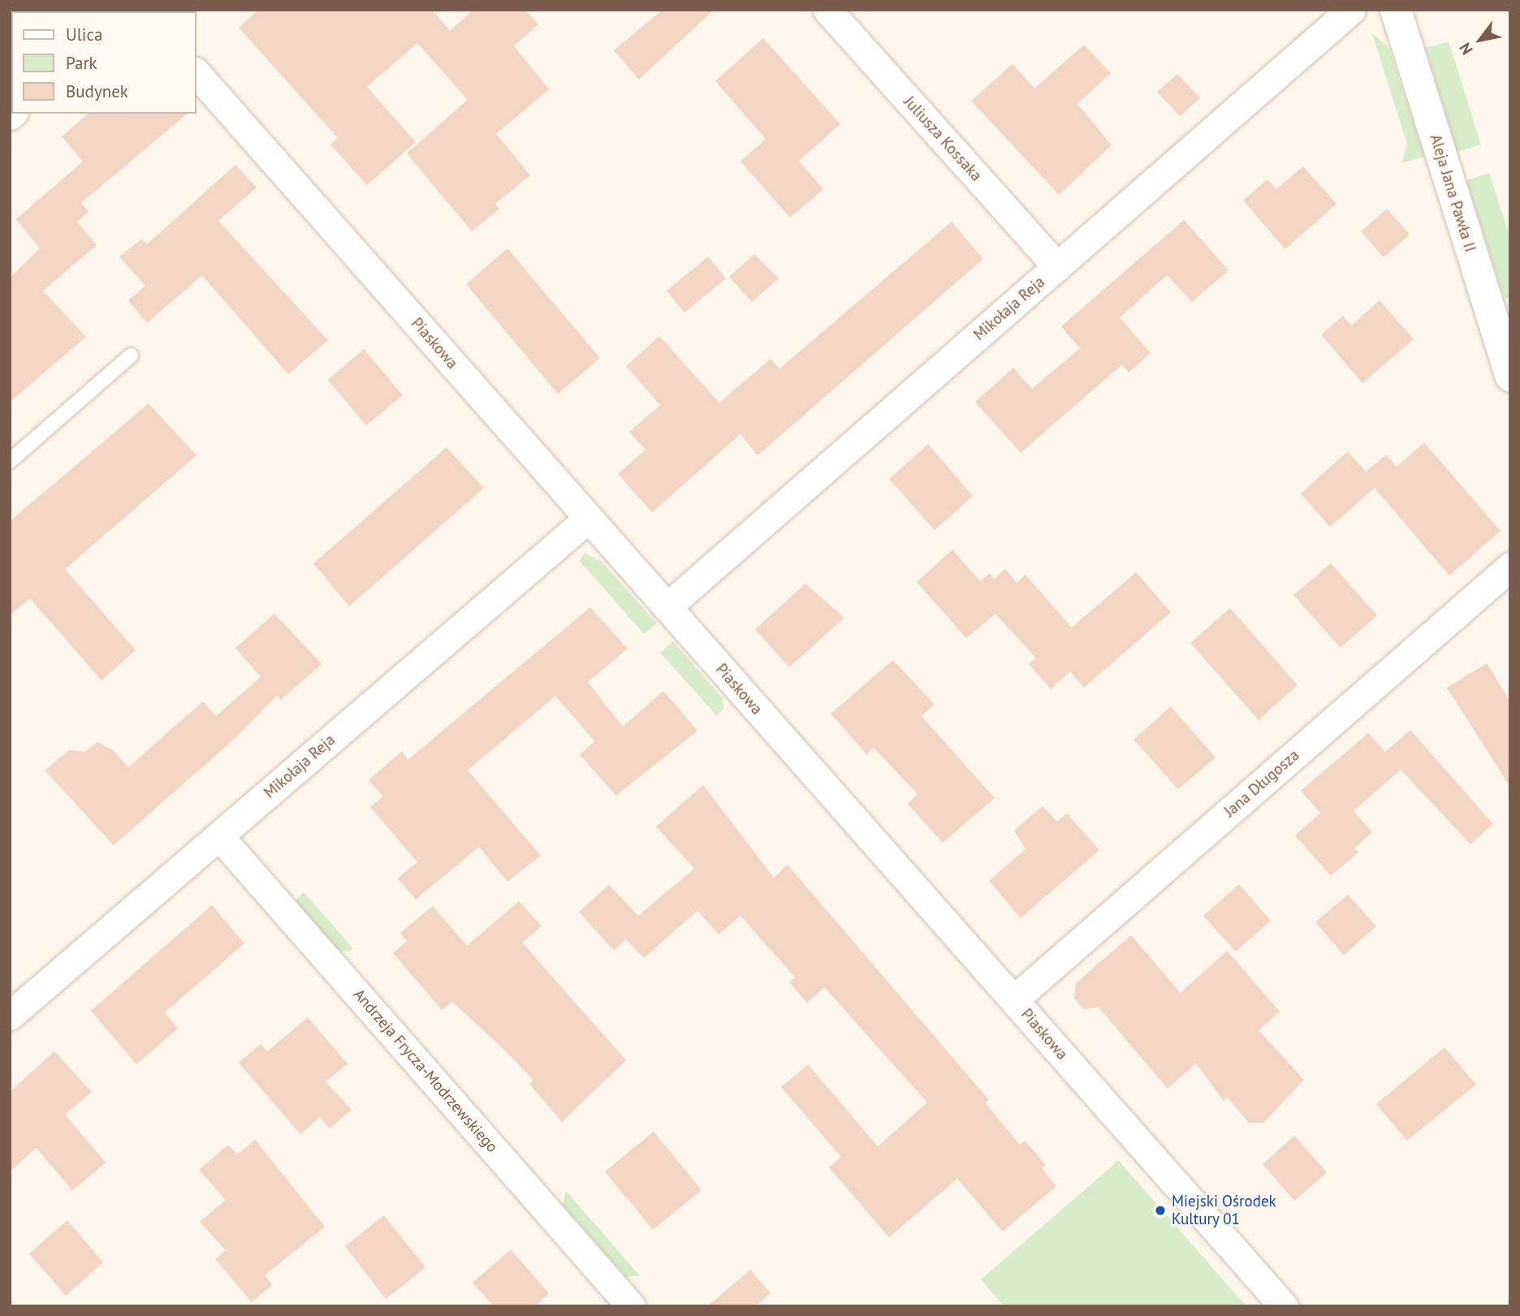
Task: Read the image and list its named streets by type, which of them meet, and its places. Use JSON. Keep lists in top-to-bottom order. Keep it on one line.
{"streets":{"street":["Juliusza Kossaka","Aleja Jana Pawła II","Mikołaja Reja","Piaskowa","Jana Długosza","Andrzeja Frycza-Modrzewskiego"]},"crossings":[["Juliusza Kossaka","Mikołaja Reja"],["Mikołaja Reja","Piaskowa"],["Mikołaja Reja","Andrzeja Frycza-Modrzewskiego"],["Piaskowa","Jana Długosza"]],"places":["Miejski Ośrodek Kultury 01"],"legend":["Ulica","Park","Budynek"],"north":"bottom left"}
